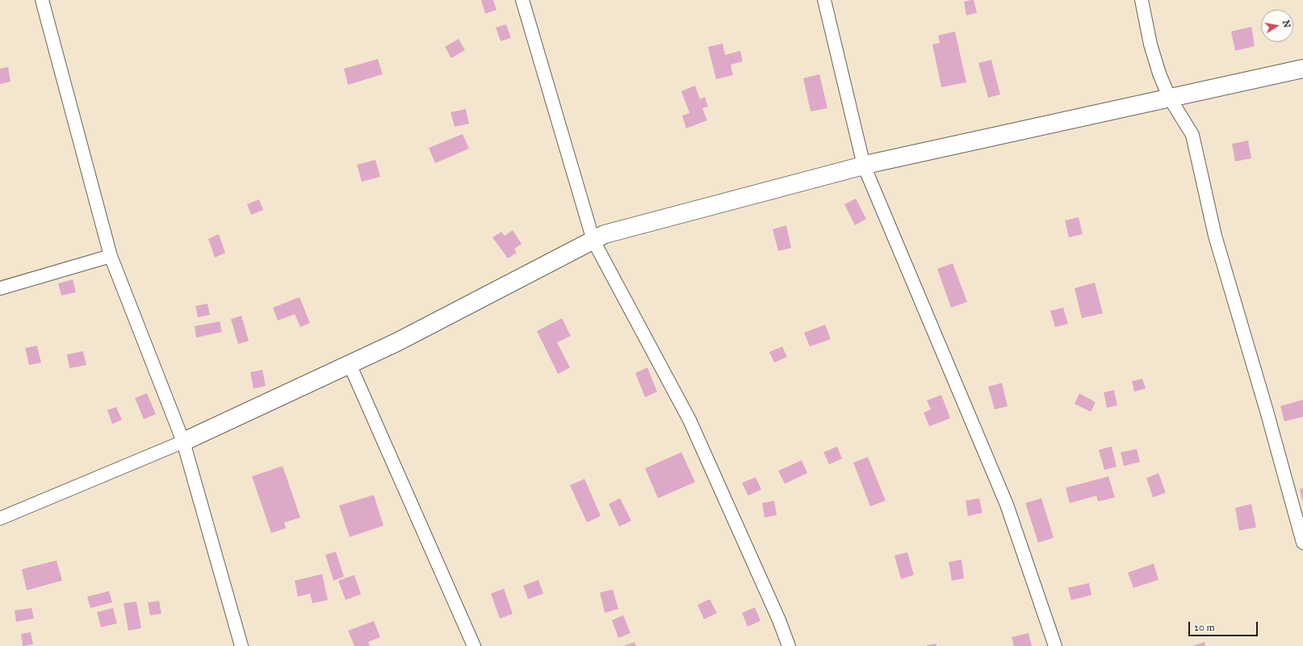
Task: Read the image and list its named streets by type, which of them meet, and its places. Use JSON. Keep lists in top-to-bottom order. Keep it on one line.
{"scale_bar":"20 m","north":"right"}
